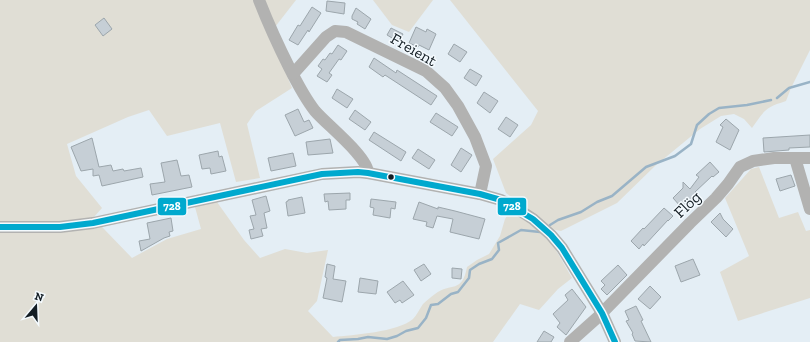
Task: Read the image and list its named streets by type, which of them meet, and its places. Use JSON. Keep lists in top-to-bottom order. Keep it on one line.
{"streets":{"street":["Freient","Flög"]},"lines":["transit line 728"],"north":"top"}
